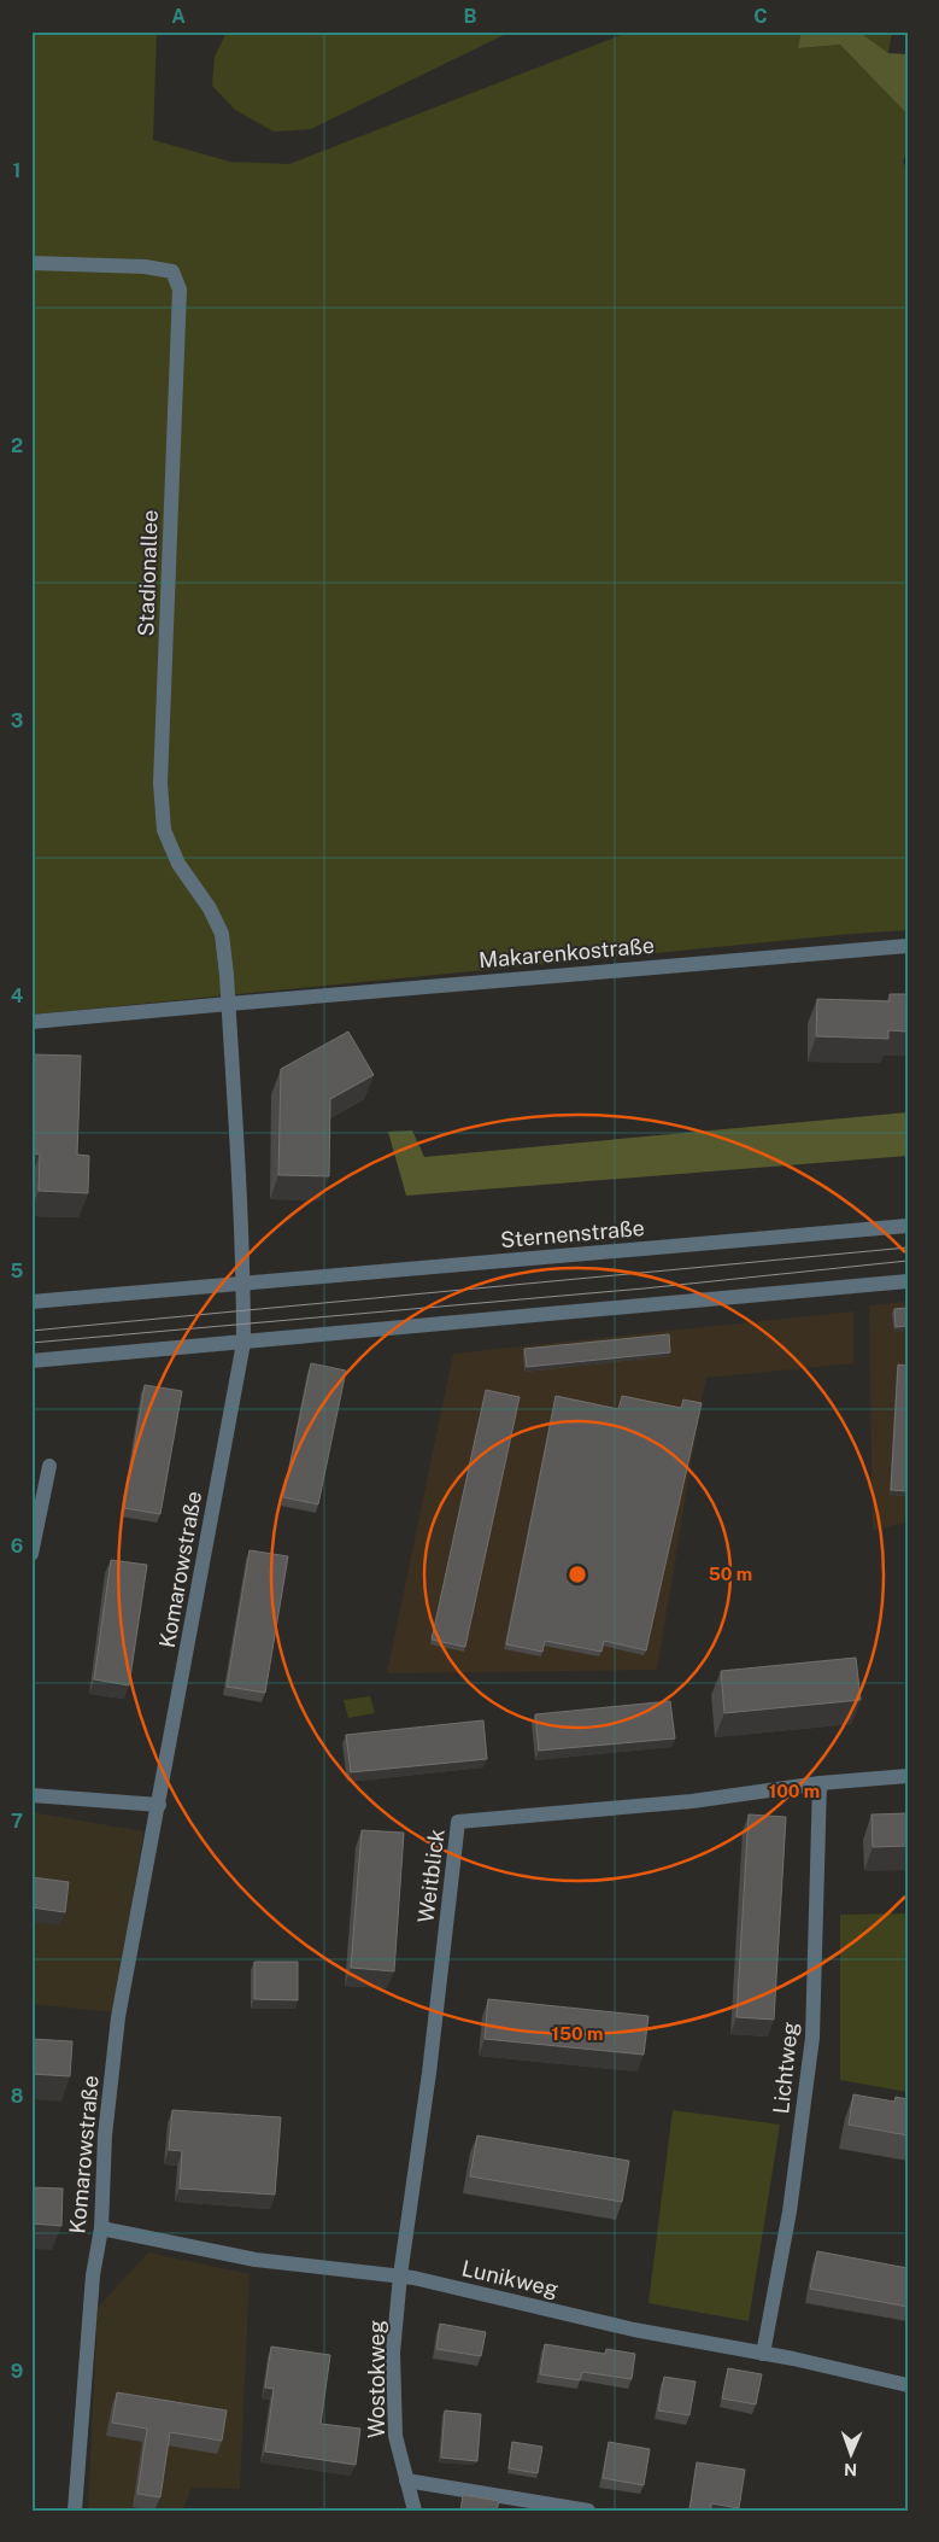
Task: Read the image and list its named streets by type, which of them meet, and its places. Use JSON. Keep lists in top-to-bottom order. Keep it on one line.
{"streets":{"street":["Stadionallee","Makarenkostraße","Sternenstraße","Komarowstraße","Weitblick","Lichtweg","Lunikweg","Wostokweg"]},"crossings":[["Stadionallee","Makarenkostraße"],["Komarowstraße","Lunikweg"],["Weitblick","Lichtweg"],["Weitblick","Lunikweg"],["Weitblick","Wostokweg"],["Lichtweg","Lunikweg"],["Lunikweg","Wostokweg"]],"north":"bottom","grid":{"columns":["A","B","C"],"rows":["1","2","3","4","5","6","7","8","9"]},"rings":["50 m","100 m","150 m"]}
